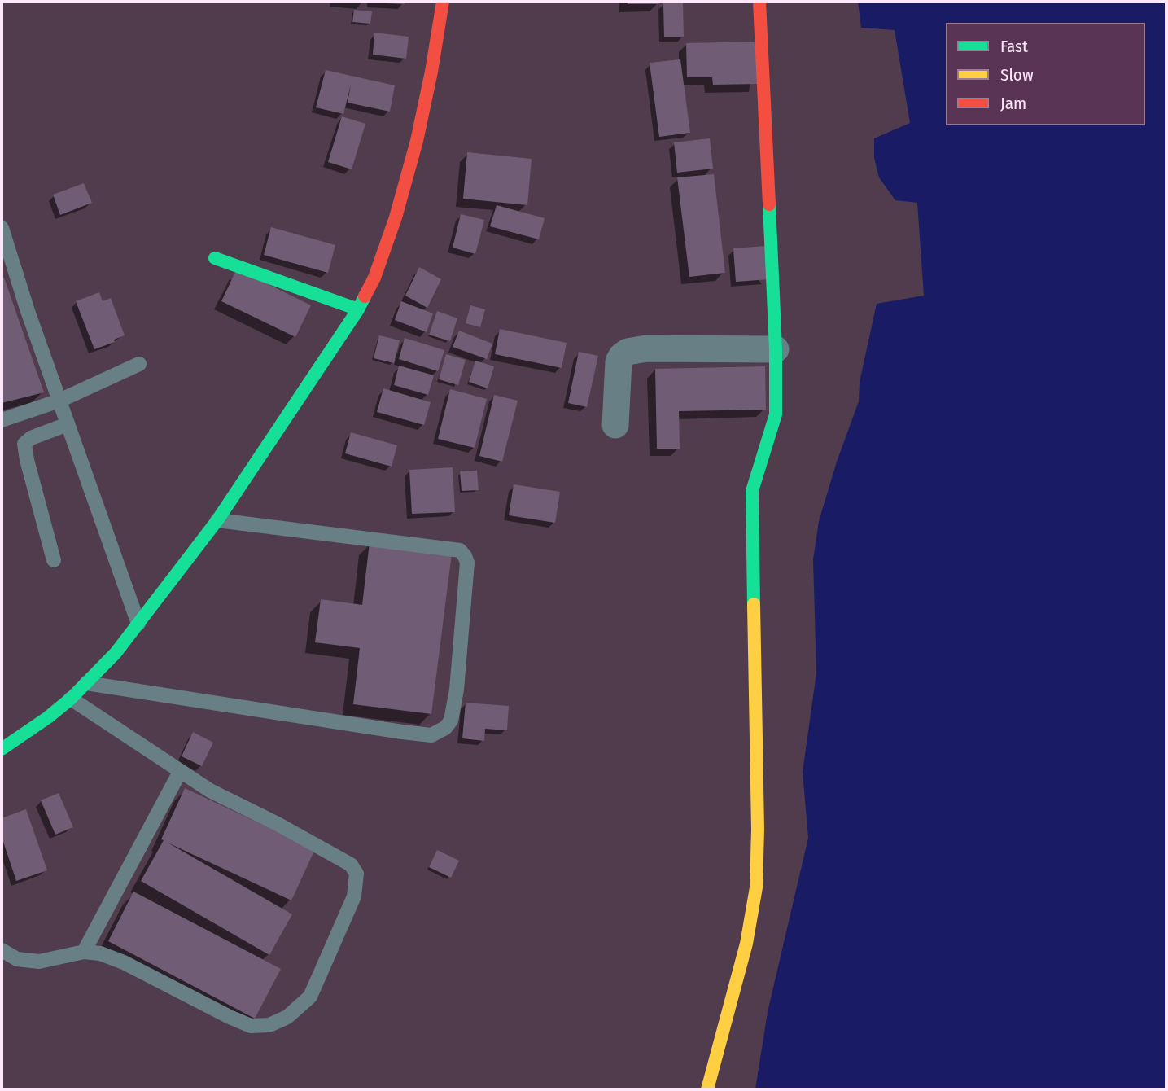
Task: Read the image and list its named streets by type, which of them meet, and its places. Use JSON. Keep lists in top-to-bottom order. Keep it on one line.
{"legend":["Fast","Slow","Jam"]}
